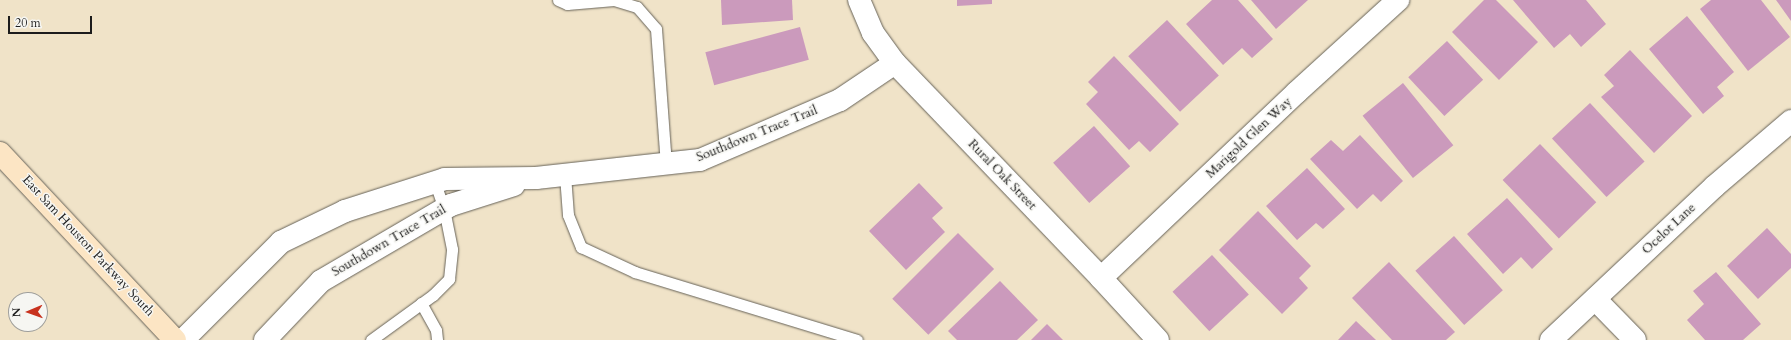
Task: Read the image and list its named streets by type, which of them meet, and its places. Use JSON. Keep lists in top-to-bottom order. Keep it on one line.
{"streets":{"main road":["East Sam Houston Parkway South"],"street":["Southdown Trace Trail","Marigold Glen Way","Rural Oak Street","Ocelot Lane"]},"crossings":[["Southdown Trace Trail","Rural Oak Street"],["Marigold Glen Way","Rural Oak Street"]],"scale_bar":"20 m","north":"left"}
